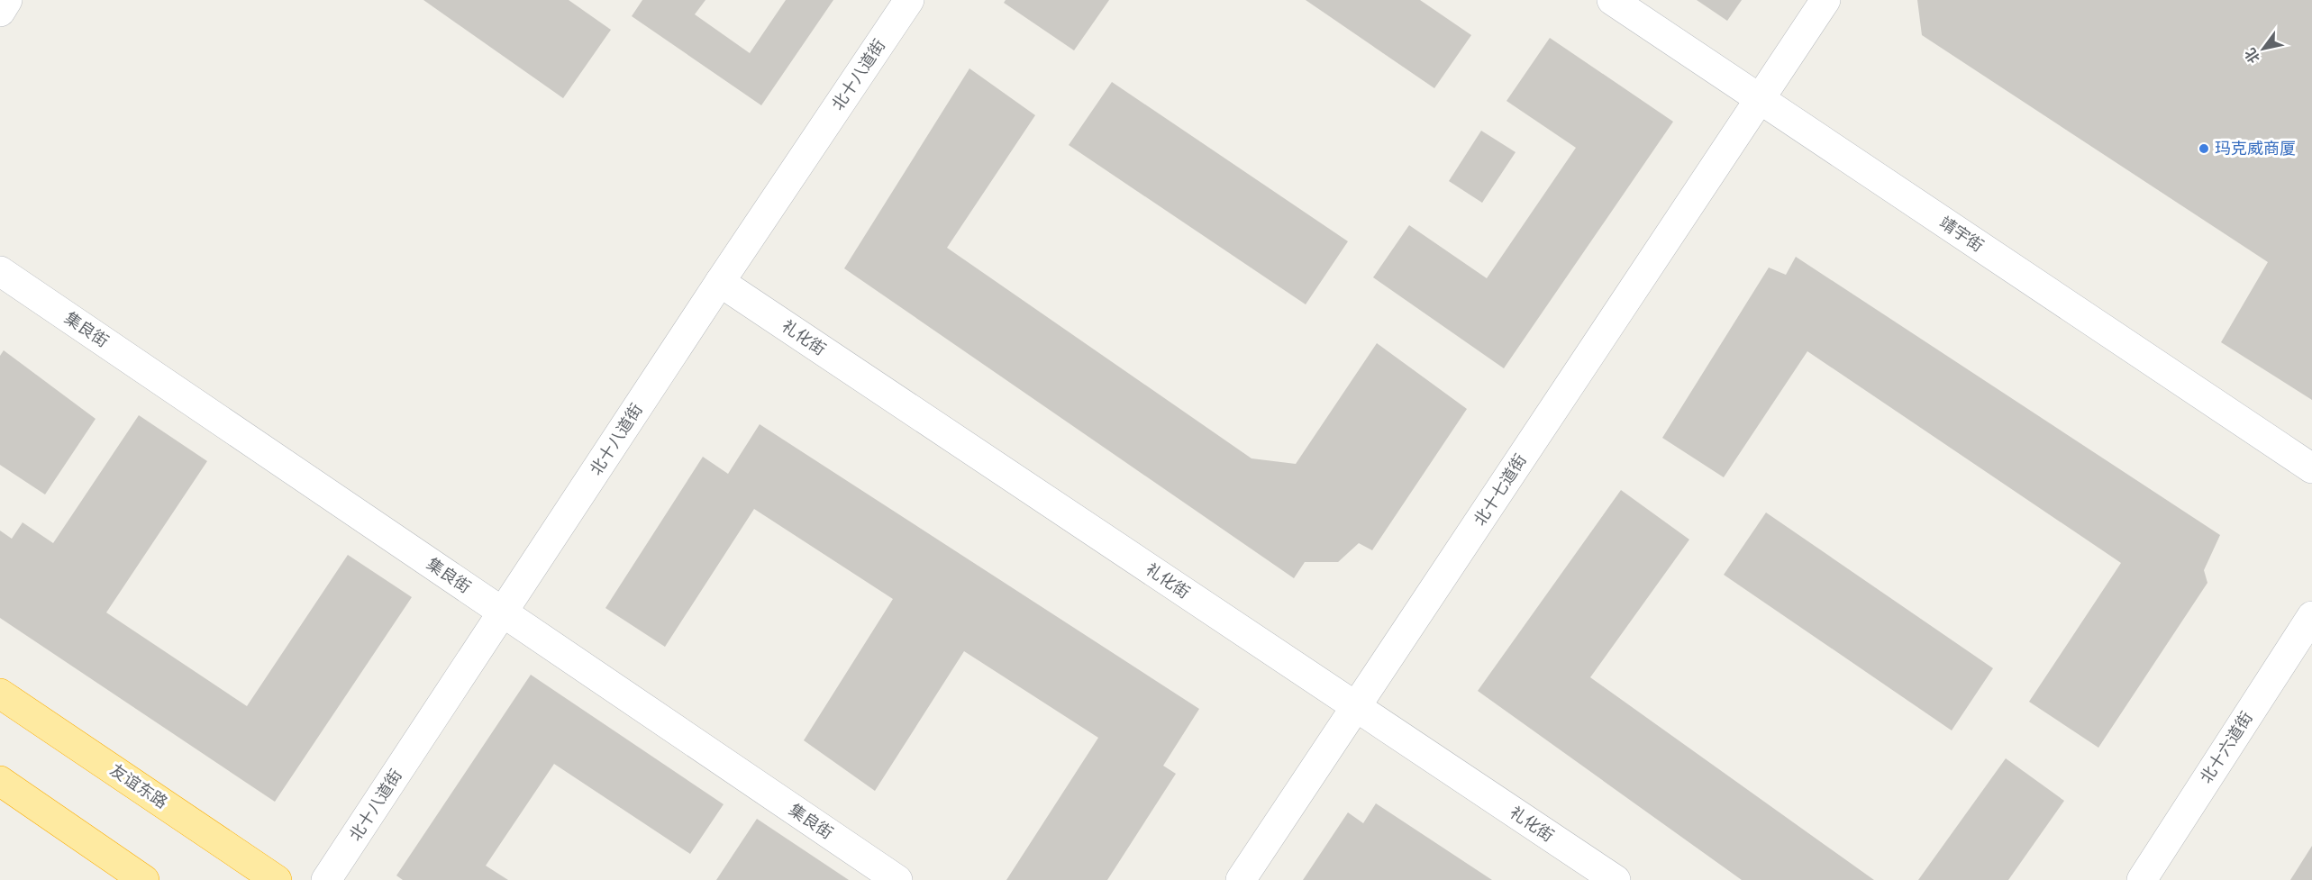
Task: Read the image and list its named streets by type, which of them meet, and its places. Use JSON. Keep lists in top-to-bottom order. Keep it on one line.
{"streets":{"highway":["友谊东路"],"street":["北十八道街","靖宇街","集良街","礼化街","北十七道街","北十六道街"]},"crossings":[["北十八道街","集良街"],["北十八道街","礼化街"],["靖宇街","北十七道街"],["礼化街","北十七道街"]],"places":["玛克威商厦"],"north":"bottom left"}
